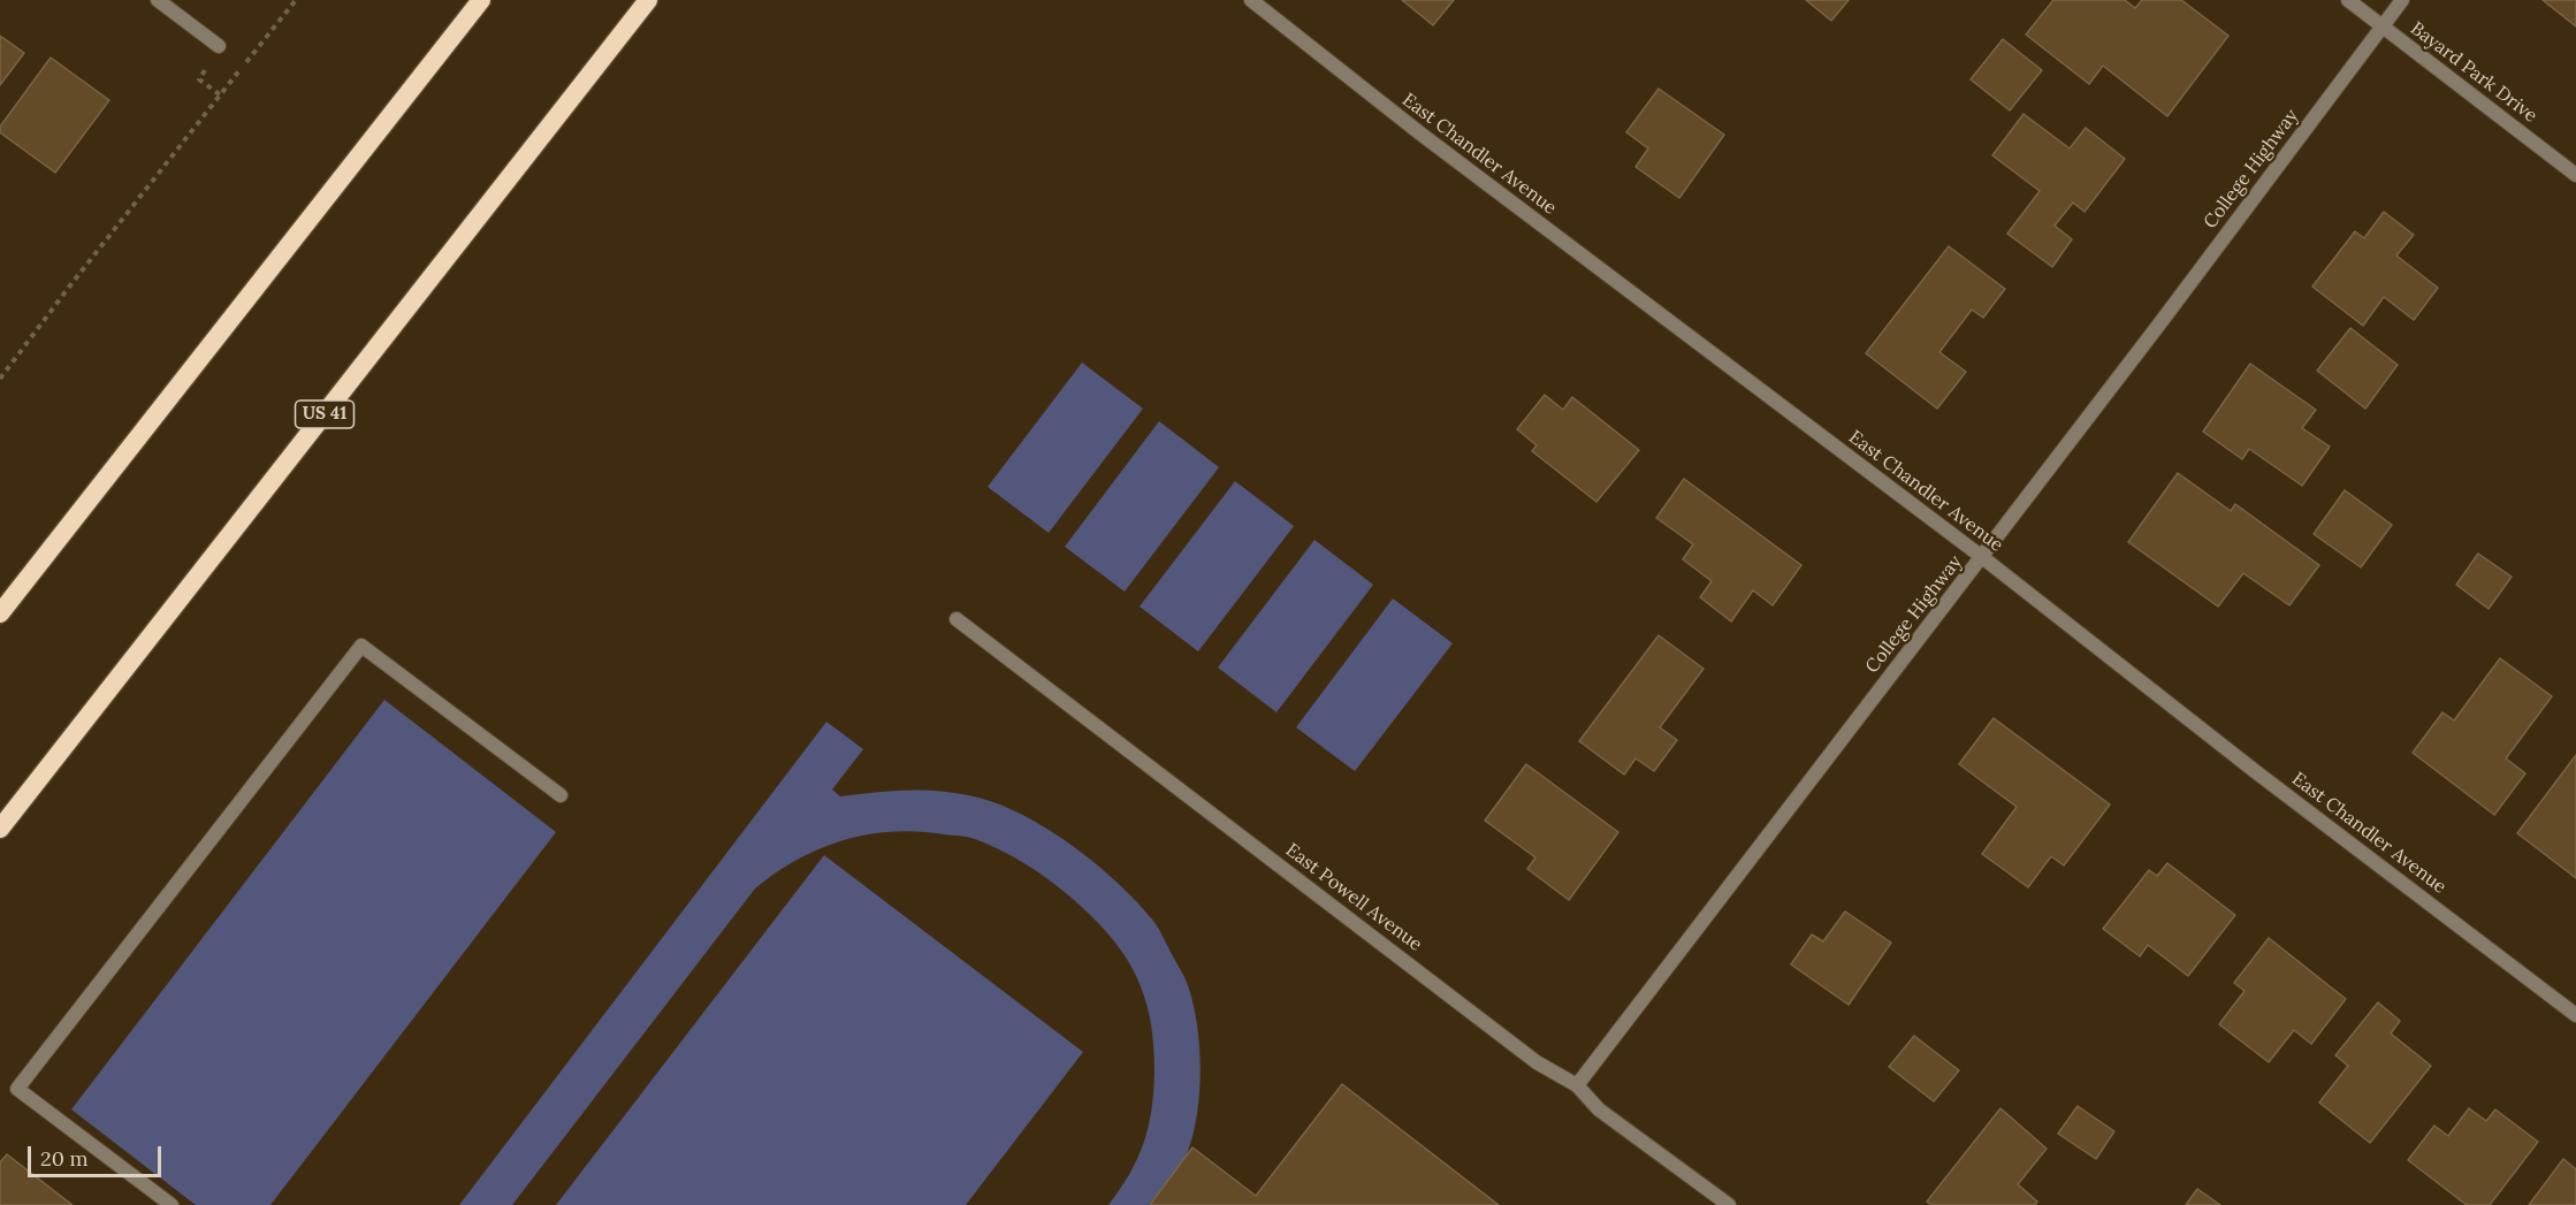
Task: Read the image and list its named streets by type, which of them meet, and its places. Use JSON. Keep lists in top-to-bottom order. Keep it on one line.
{"streets":{"highway":["US 41"],"street":["Bayard Park Drive","East Chandler Avenue","College Highway","East Powell Avenue"]},"crossings":[["Bayard Park Drive","College Highway"],["East Chandler Avenue","College Highway"],["College Highway","East Powell Avenue"]],"scale_bar":"20 m"}
